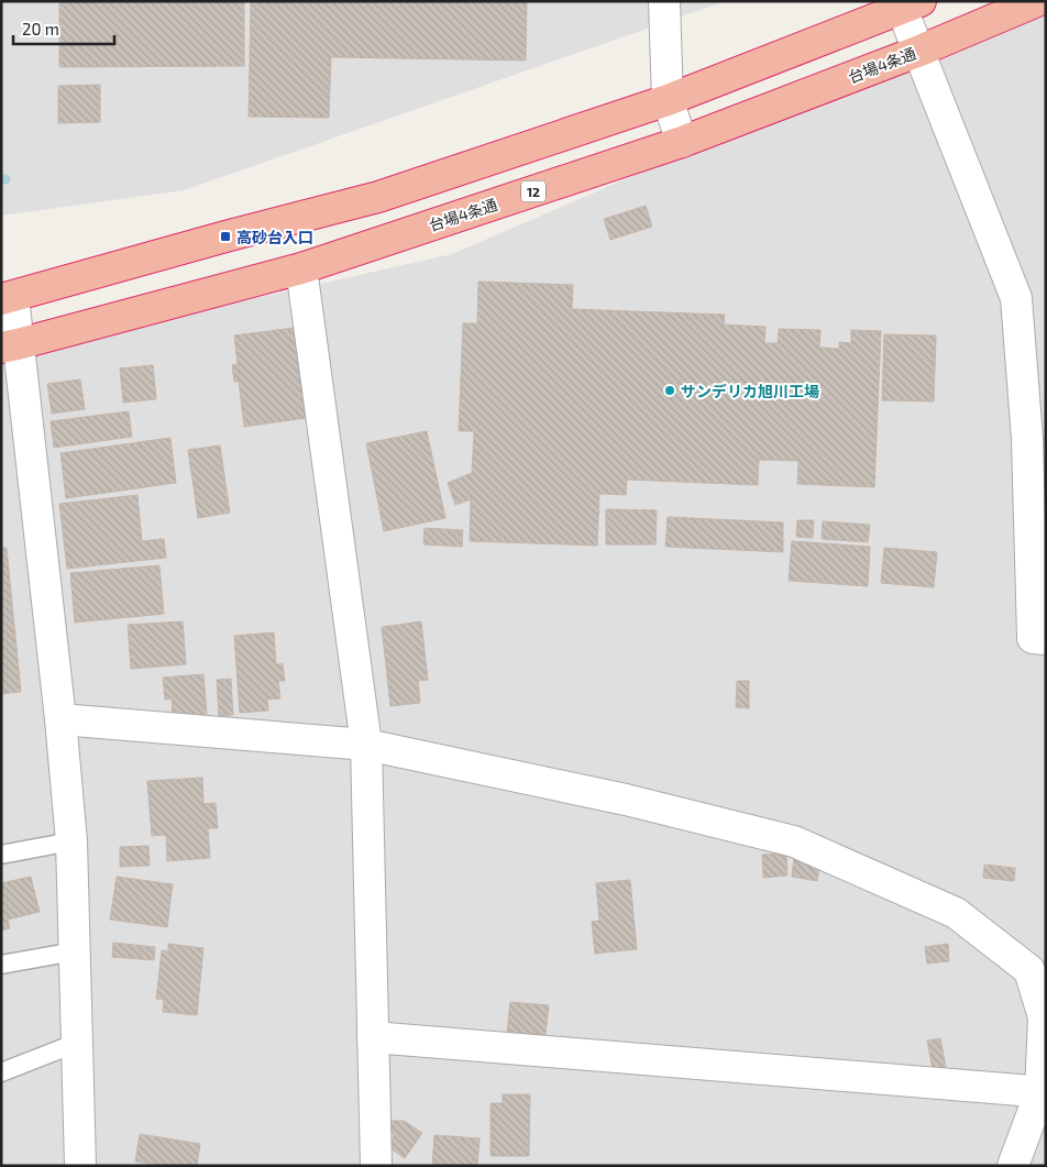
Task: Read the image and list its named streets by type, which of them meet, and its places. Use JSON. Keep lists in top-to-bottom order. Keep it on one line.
{"streets":{"highway":["台場4条通","12"]},"places":{"transit":["高砂台入口"],"other":["サンデリカ旭川工場"]},"scale_bar":"20 m"}
